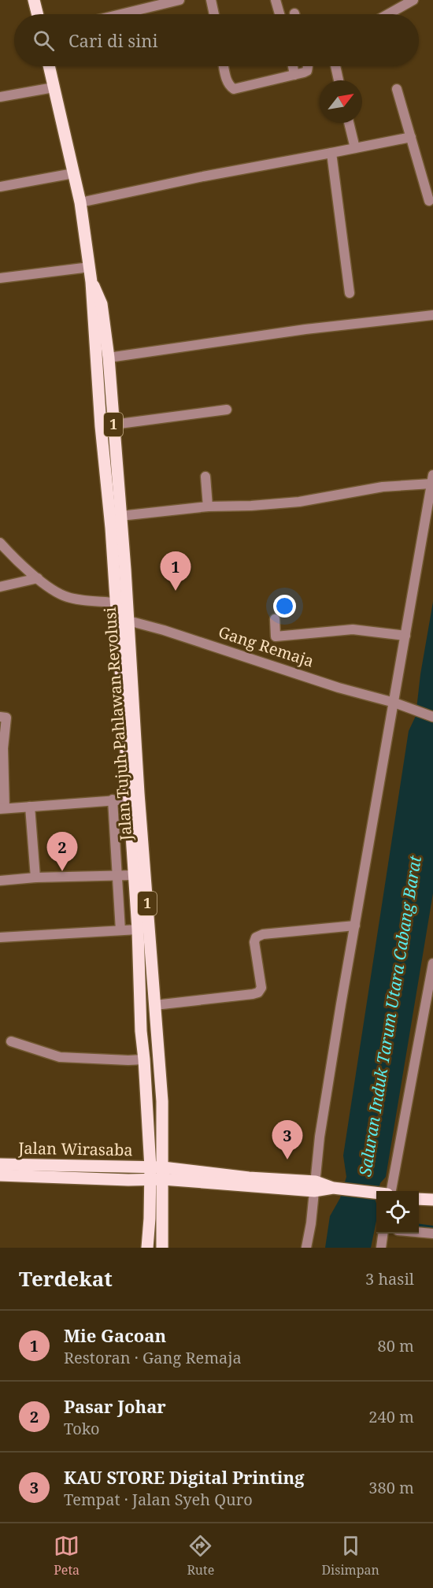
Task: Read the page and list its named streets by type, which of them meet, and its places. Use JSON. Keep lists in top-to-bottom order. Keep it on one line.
{"streets":{"main road":["1","Jalan Tujuh Pahlawan Revolusi","Jalan Wirasaba"],"street":["Gang Remaja"]},"crossings":[["1","Jalan Tujuh Pahlawan Revolusi"],["1","Jalan Wirasaba"],["Gang Remaja","Jalan Tujuh Pahlawan Revolusi"],["Jalan Tujuh Pahlawan Revolusi","Jalan Wirasaba"]],"water":["Saluran Induk Tarum Utara Cabang Barat"],"north":"top right","page":{"search":"Cari di sini","pins":["1","2","3"],"heading":["Terdekat","3 hasil"],"list":[{"mark":"1","name":"Mie Gacoan","note":"Restoran · Gang Remaja","value":"80 m"},{"mark":"2","name":"Pasar Johar","note":"Toko","value":"240 m"},{"mark":"3","name":"KAU STORE Digital Printing","note":"Tempat · Jalan Syeh Quro","value":"380 m"}],"nav":["Peta","Rute","Disimpan"]}}
